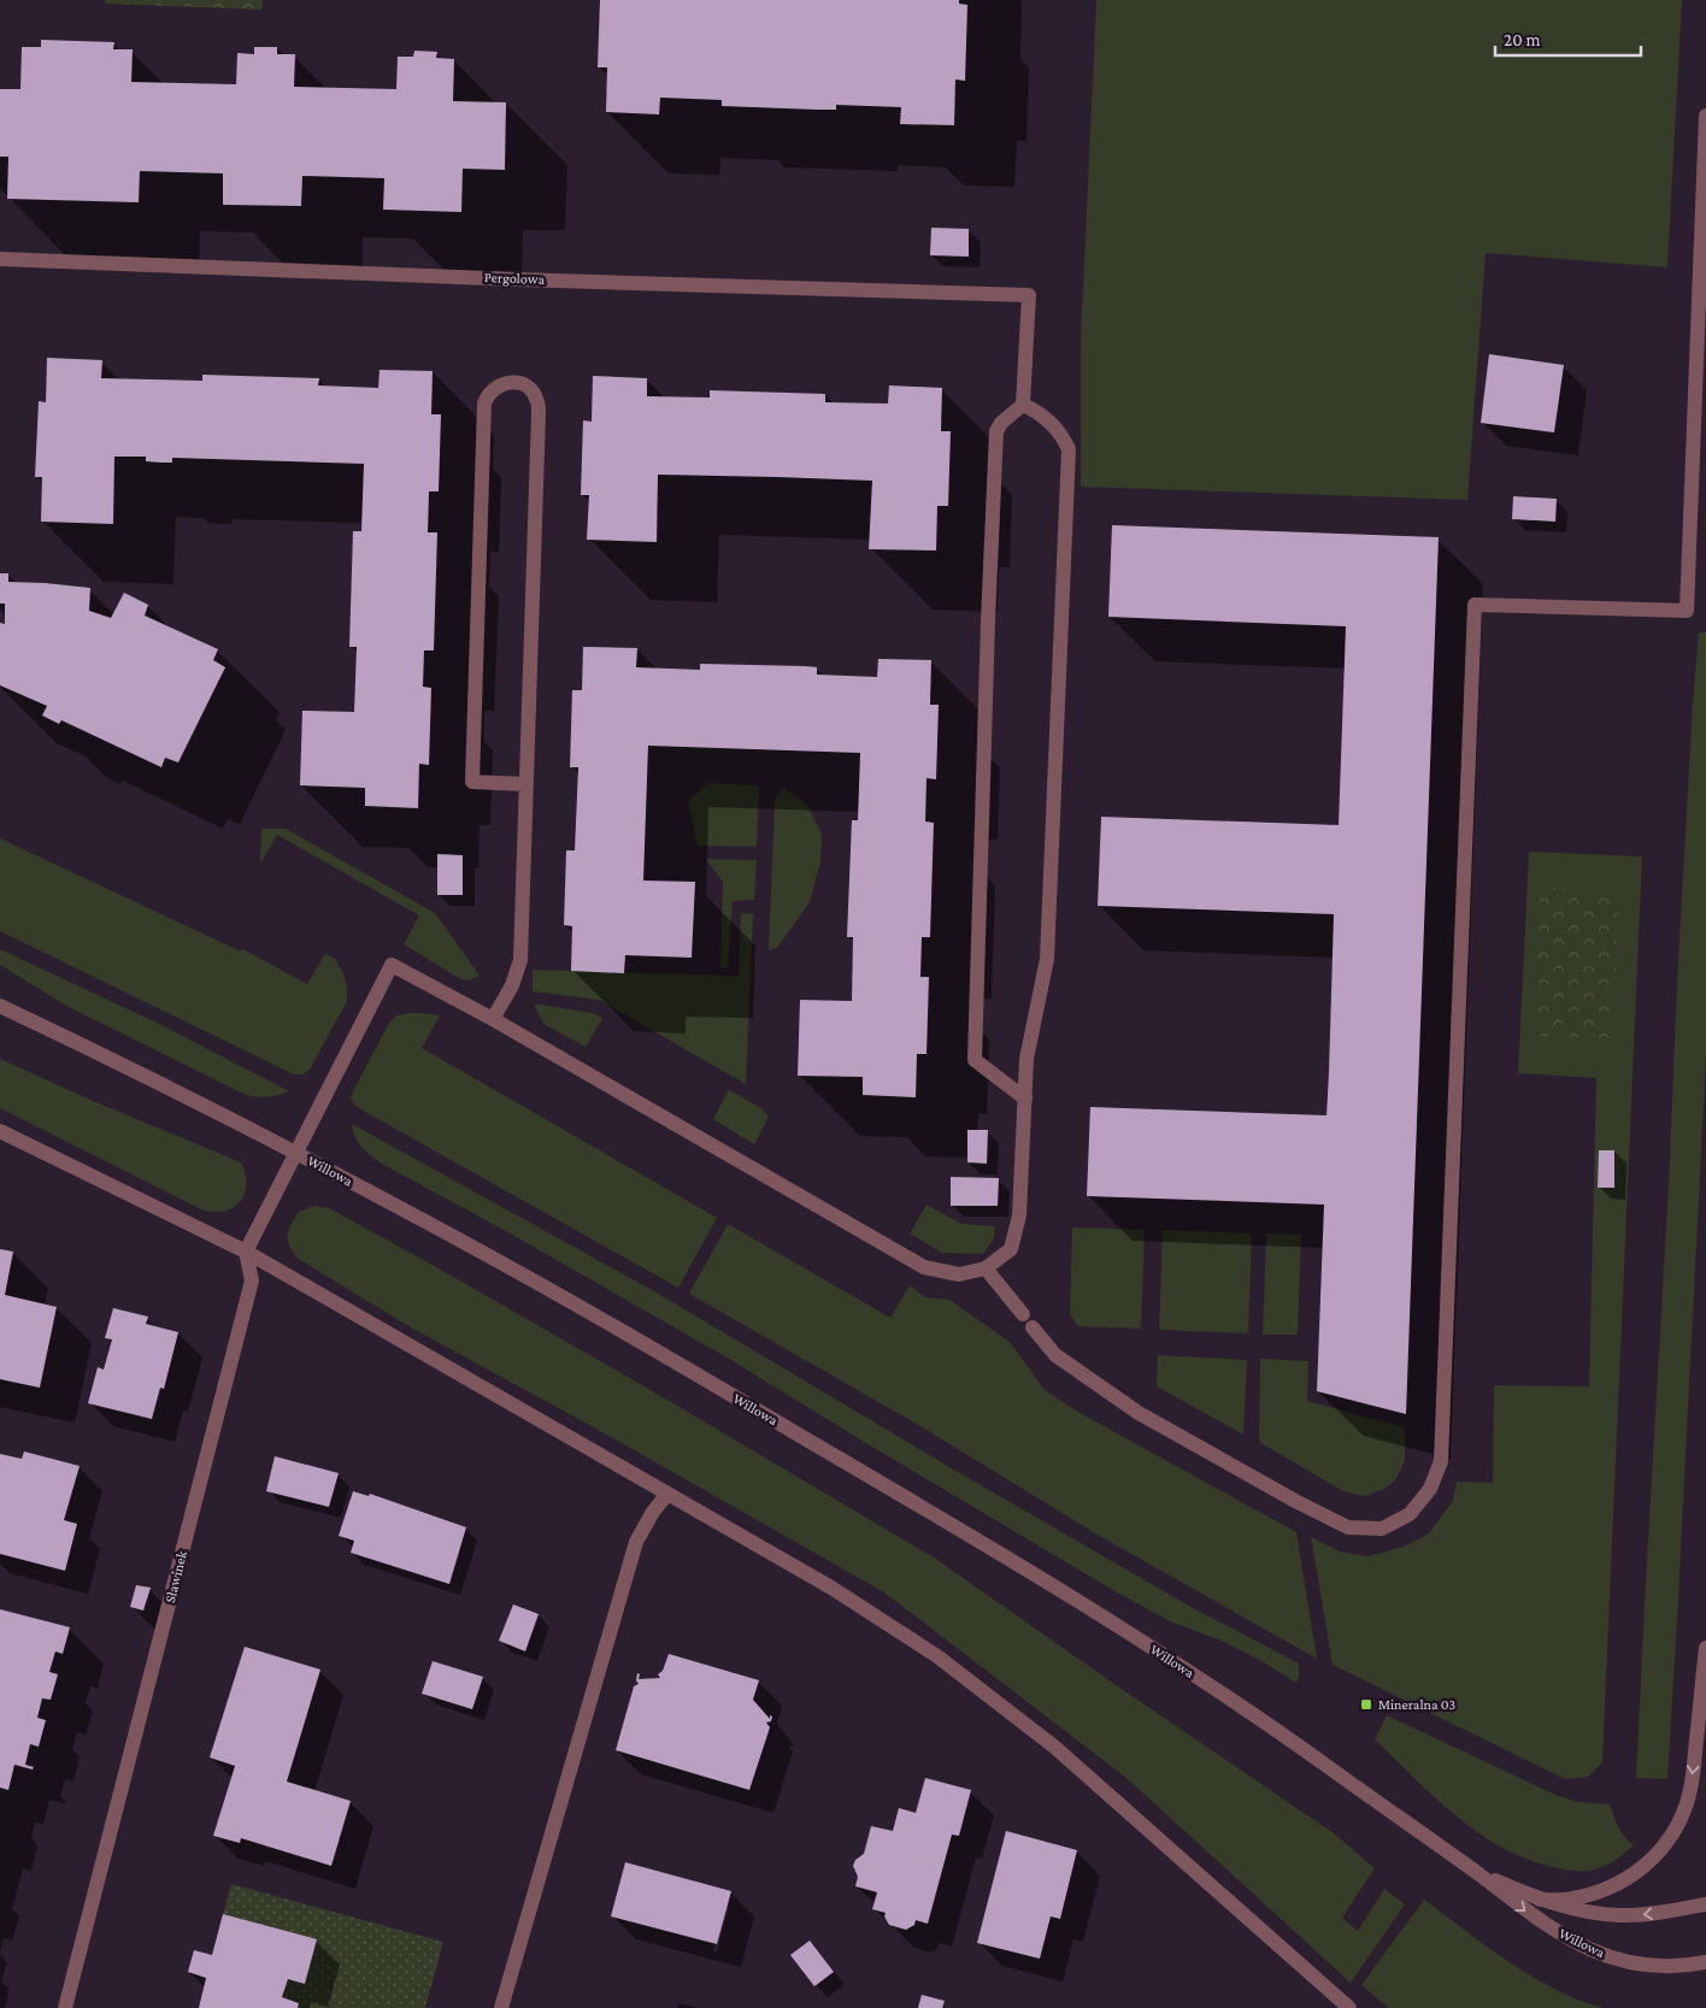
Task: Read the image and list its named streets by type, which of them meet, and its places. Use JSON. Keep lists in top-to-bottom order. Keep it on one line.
{"streets":{"street":["Pergolowa","Willowa","Sławinek"]},"places":{"transit":["Mineralna 03"]},"scale_bar":"20 m"}
